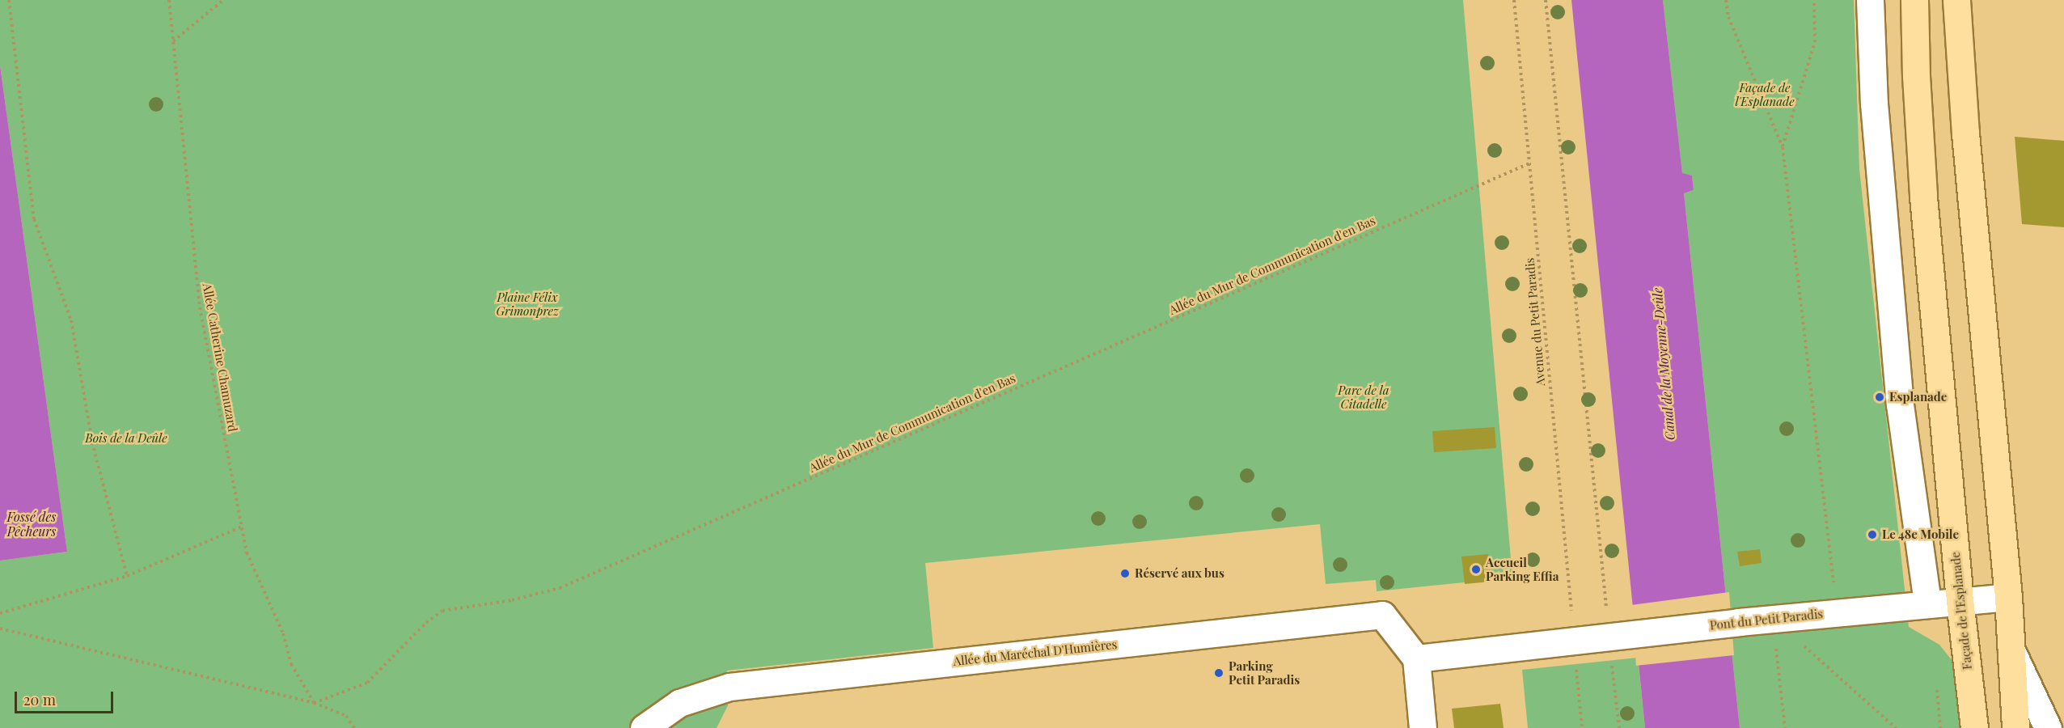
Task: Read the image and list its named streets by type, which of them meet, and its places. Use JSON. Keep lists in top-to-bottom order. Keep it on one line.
{"streets":{"main road":["Façade de l'Esplanade"],"street":["Pont du Petit Paradis","Allée du Maréchal D'Humières"],"path":["Allée du Mur de Communication d'en Bas","Avenue du Petit Paradis","Allée Catherine Chamuzard"]},"crossings":[["Allée du Mur de Communication d'en Bas","Avenue du Petit Paradis"],["Allée du Mur de Communication d'en Bas","Allée Catherine Chamuzard"],["Avenue du Petit Paradis","Pont du Petit Paradis"],["Façade de l'Esplanade","Pont du Petit Paradis"],["Pont du Petit Paradis","Allée du Maréchal D'Humières"]],"water":["Canal de la Moyenne-Deûle","Fossé des Pêcheurs"],"parks":["Façade de l'Esplanade","Plaine Félix Grimonprez","Parc de la Citadelle","Bois de la Deûle"],"places":["Esplanade","Le 48e Mobile","Accueil Parking Effia","Réservé aux bus","Parking Petit Paradis"],"scale_bar":"20 m"}
